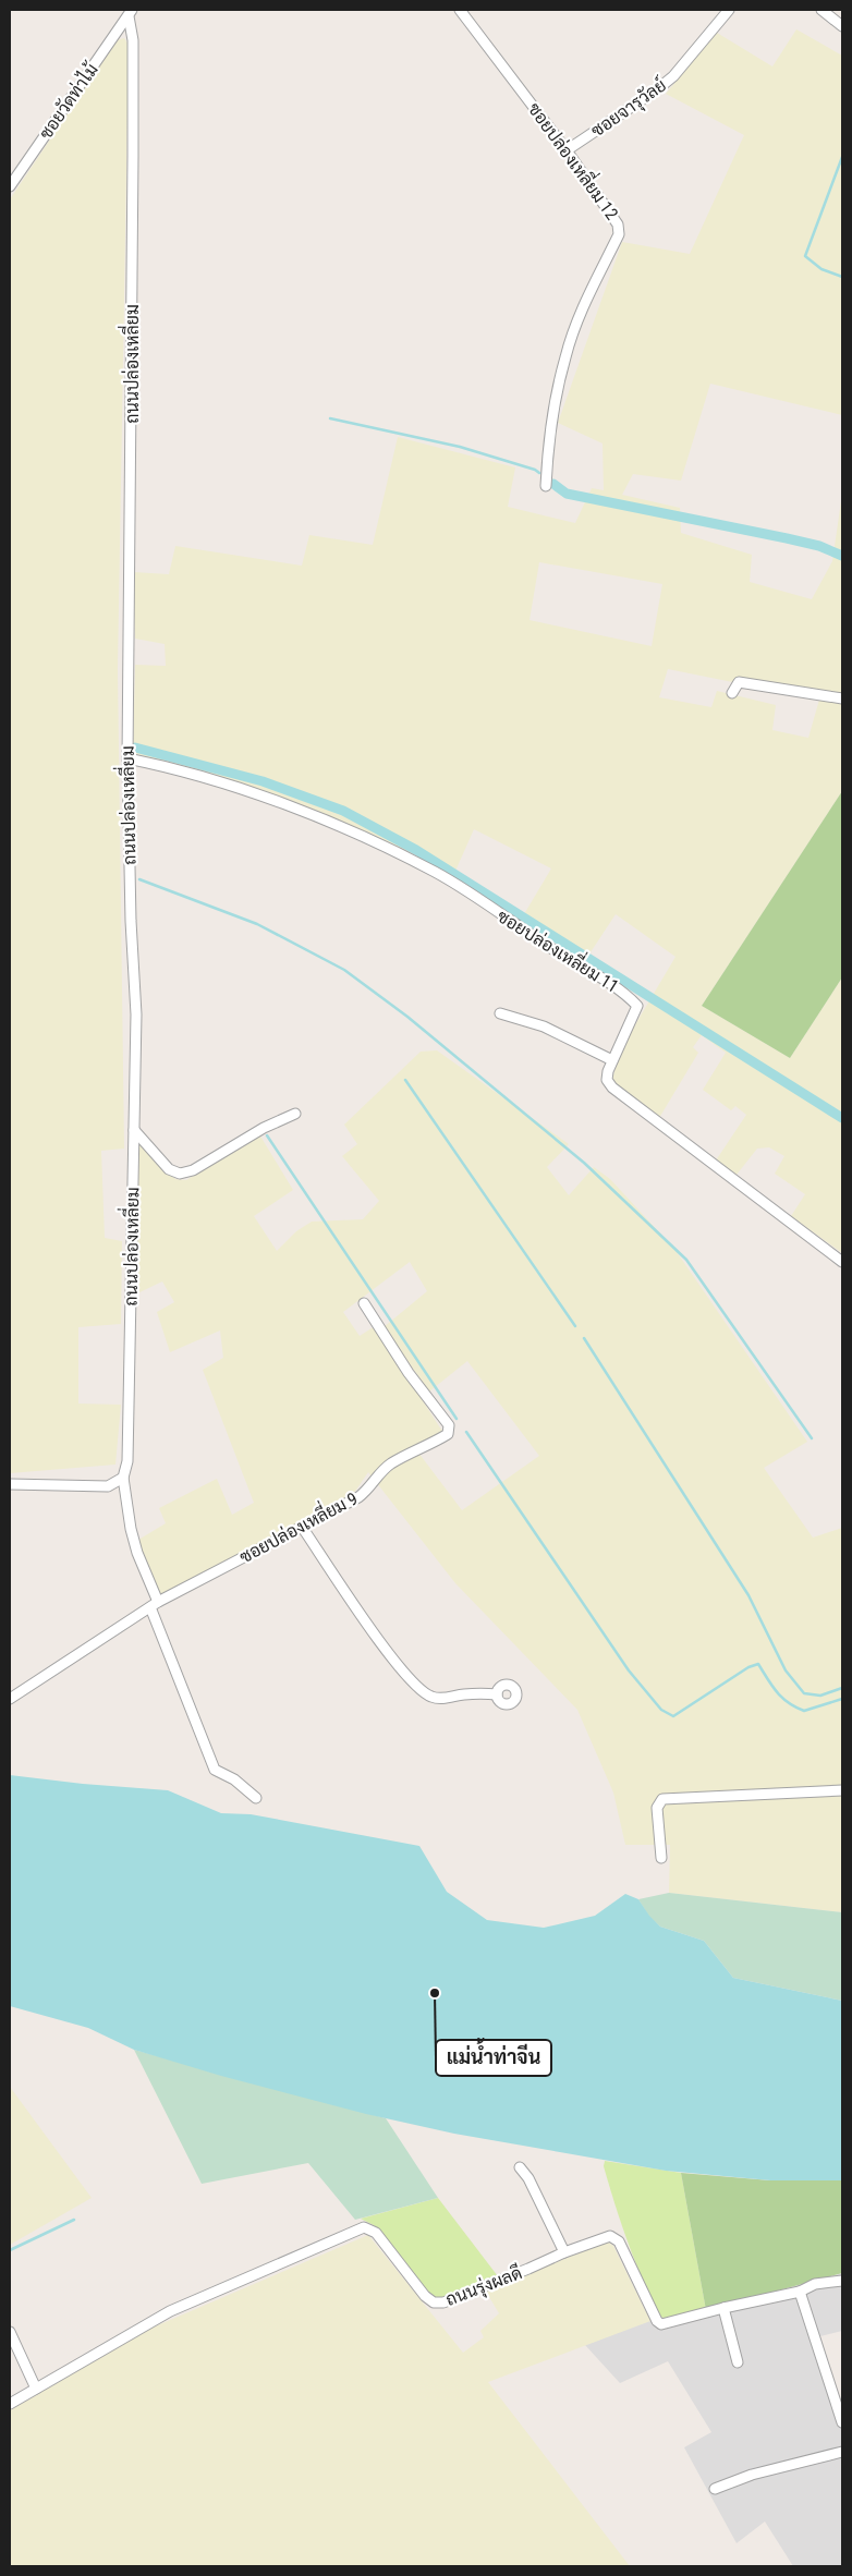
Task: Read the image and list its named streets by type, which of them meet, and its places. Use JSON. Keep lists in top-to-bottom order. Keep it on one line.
{"streets":{"street":["ซอยวัดท่าไม้","ซอยจารุวัลย์","ซอยปล่องเหลี่ยม 12","ถนนปล่องเหลี่ยม","ซอยปล่องเหลี่ยม 11","ซอยปล่องเหลี่ยม 9","ถนนรุ่งผลดี"]},"crossings":[["ซอยวัดท่าไม้","ถนนปล่องเหลี่ยม"],["ซอยจารุวัลย์","ซอยปล่องเหลี่ยม 12"],["ถนนปล่องเหลี่ยม","ซอยปล่องเหลี่ยม 11"],["ถนนปล่องเหลี่ยม","ซอยปล่องเหลี่ยม 9"]],"places":["แม่น้ำท่าจีน"]}
